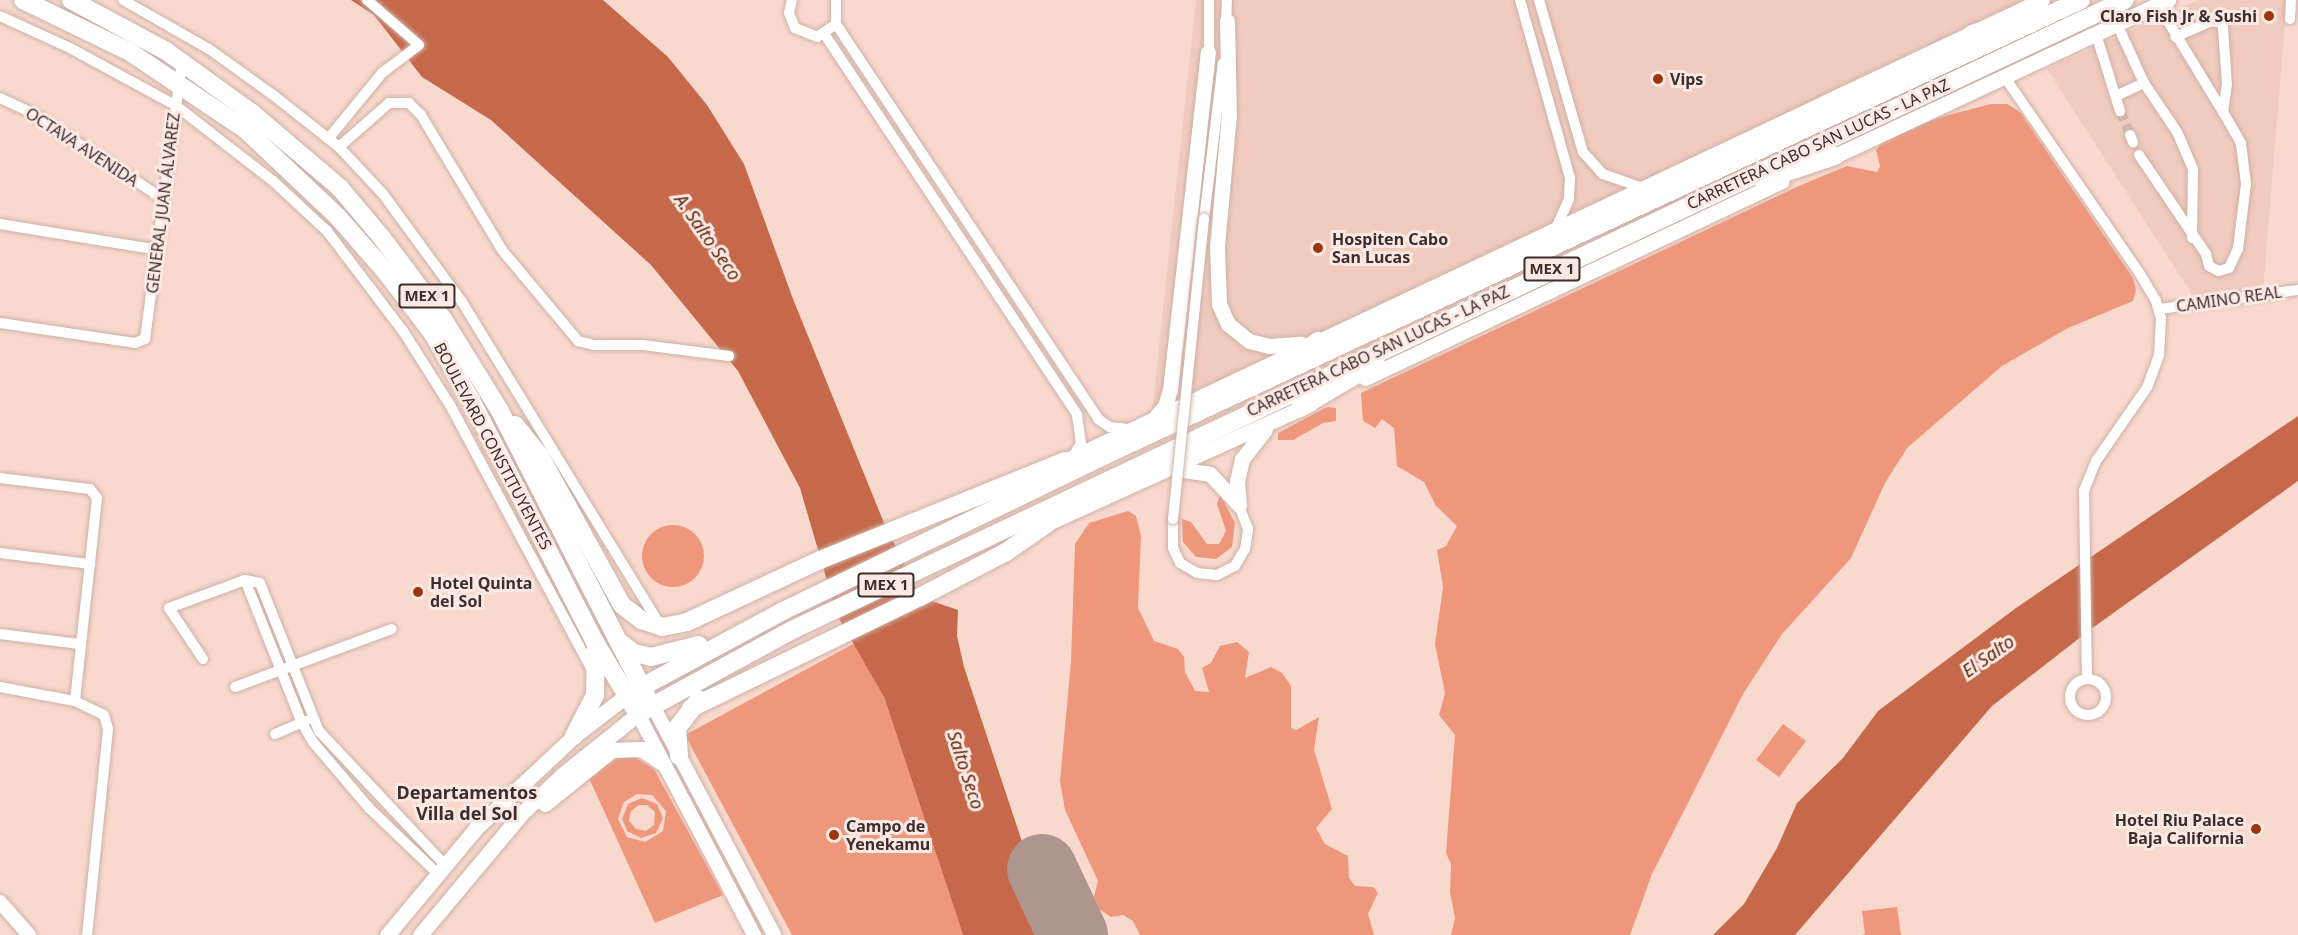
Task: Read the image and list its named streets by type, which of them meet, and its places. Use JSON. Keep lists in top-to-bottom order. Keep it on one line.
{"streets":{"highway":["CARRETERA CABO SAN LUCAS - LA PAZ","MEX 1","BOULEVARD CONSTITUYENTES"],"street":["OCTAVA AVENIDA","GENERAL JUAN ÁLVAREZ","CAMINO REAL"]},"crossings":[["CARRETERA CABO SAN LUCAS - LA PAZ","MEX 1"],["CARRETERA CABO SAN LUCAS - LA PAZ","BOULEVARD CONSTITUYENTES"],["OCTAVA AVENIDA","GENERAL JUAN ÁLVAREZ"],["GENERAL JUAN ÁLVAREZ","BOULEVARD CONSTITUYENTES"],["MEX 1","BOULEVARD CONSTITUYENTES"]],"districts":["Departamentos Villa del Sol"],"water":["A. Salto Seco","El Salto","Salto Seco"],"places":["Claro Fish Jr & Sushi","Vips","Hospiten Cabo San Lucas","Hotel Quinta del Sol","Hotel Riu Palace Baja California","Campo de Yenekamu"]}
